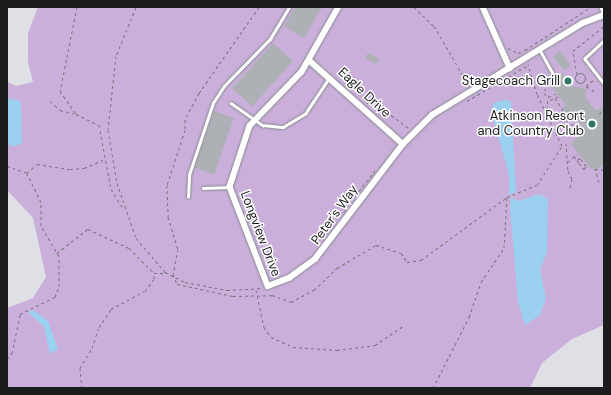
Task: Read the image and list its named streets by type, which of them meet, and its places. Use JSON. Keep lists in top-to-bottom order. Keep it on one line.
{"streets":{"street":["Eagle Drive","Peter's Way","Longview Drive"]},"crossings":[["Eagle Drive","Peter's Way"],["Eagle Drive","Longview Drive"],["Peter's Way","Longview Drive"]],"places":["Stagecoach Grill","Atkinson Resort and Country Club"]}
